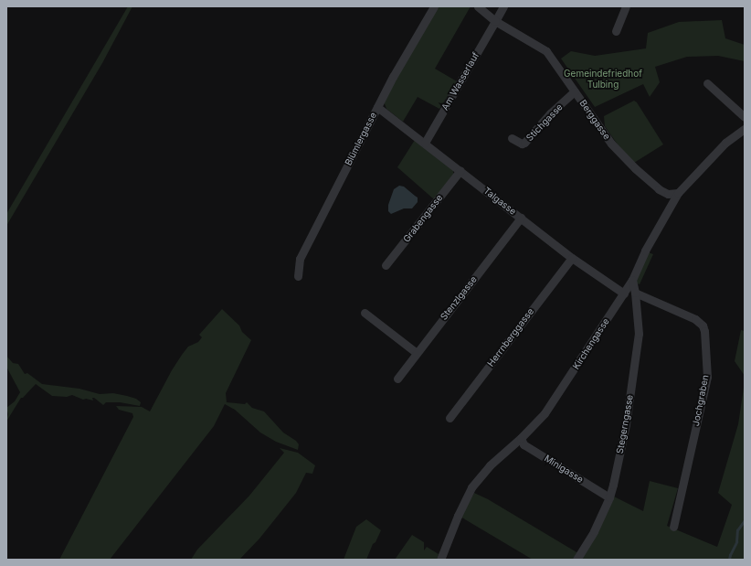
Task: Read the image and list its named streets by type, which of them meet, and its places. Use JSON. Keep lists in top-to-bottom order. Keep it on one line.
{"streets":{"street":["Am Wasserlauf","Berggasse","Stichgasse","Blümlergasse","Talgasse","Grabengasse","Stenzlgasse","Herrnberggasse","Kirchengasse","Jochgraben","Stegerngasse","Minigasse"]},"crossings":[["Am Wasserlauf","Berggasse"],["Am Wasserlauf","Talgasse"],["Berggasse","Stichgasse"],["Berggasse","Kirchengasse"],["Blümlergasse","Talgasse"],["Talgasse","Grabengasse"],["Talgasse","Stenzlgasse"],["Talgasse","Herrnberggasse"],["Talgasse","Kirchengasse"],["Kirchengasse","Stegerngasse"],["Kirchengasse","Minigasse"],["Jochgraben","Stegerngasse"],["Stegerngasse","Minigasse"]],"parks":["Gemeindefriedhof Tulbing"]}
